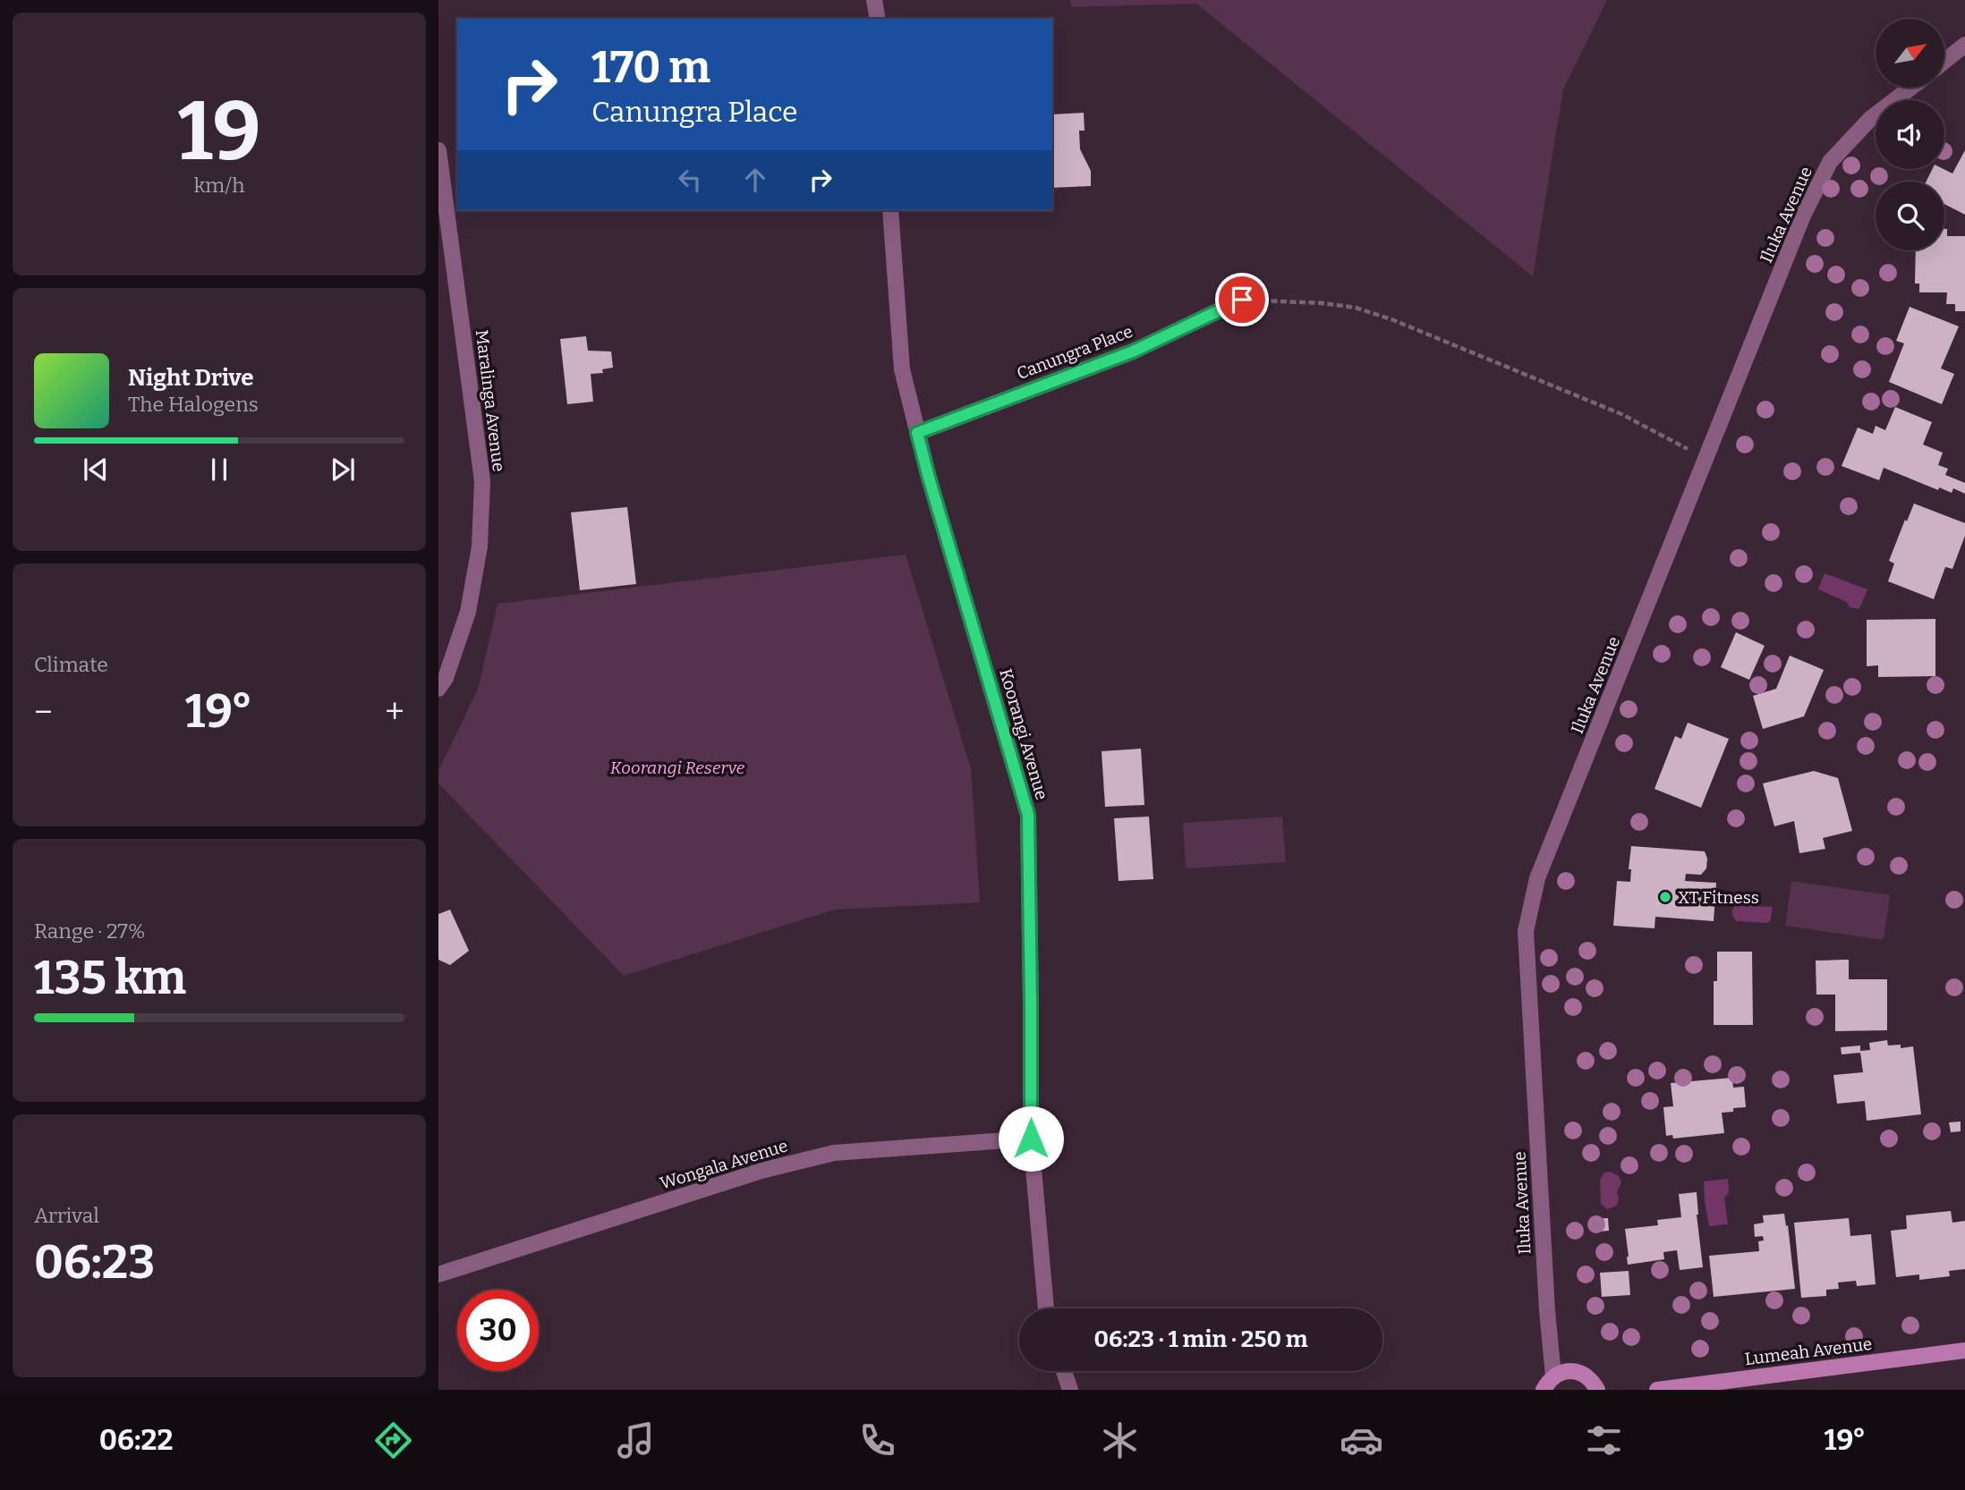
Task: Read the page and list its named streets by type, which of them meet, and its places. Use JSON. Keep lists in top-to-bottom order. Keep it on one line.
{"streets":{"street":["Iluka Avenue","Canungra Place","Maralinga Avenue","Koorangi Avenue","Wongala Avenue","Lumeah Avenue"]},"crossings":[["Canungra Place","Koorangi Avenue"],["Koorangi Avenue","Wongala Avenue"]],"parks":["Koorangi Reserve"],"places":["XT Fitness"],"north":"top right","page":{"tile":[["19","km/h"],"Climate",["Range · 27%","135 km"],["Arrival","06:23"]],"turn":["170 m","Canungra Place"],"song":["Night Drive","The Halogens"],"heat":["−","19°","+"],"limit":"30","trip":"06:23 · 1 min · 250 m","tabs":["06:22","19°"]}}
